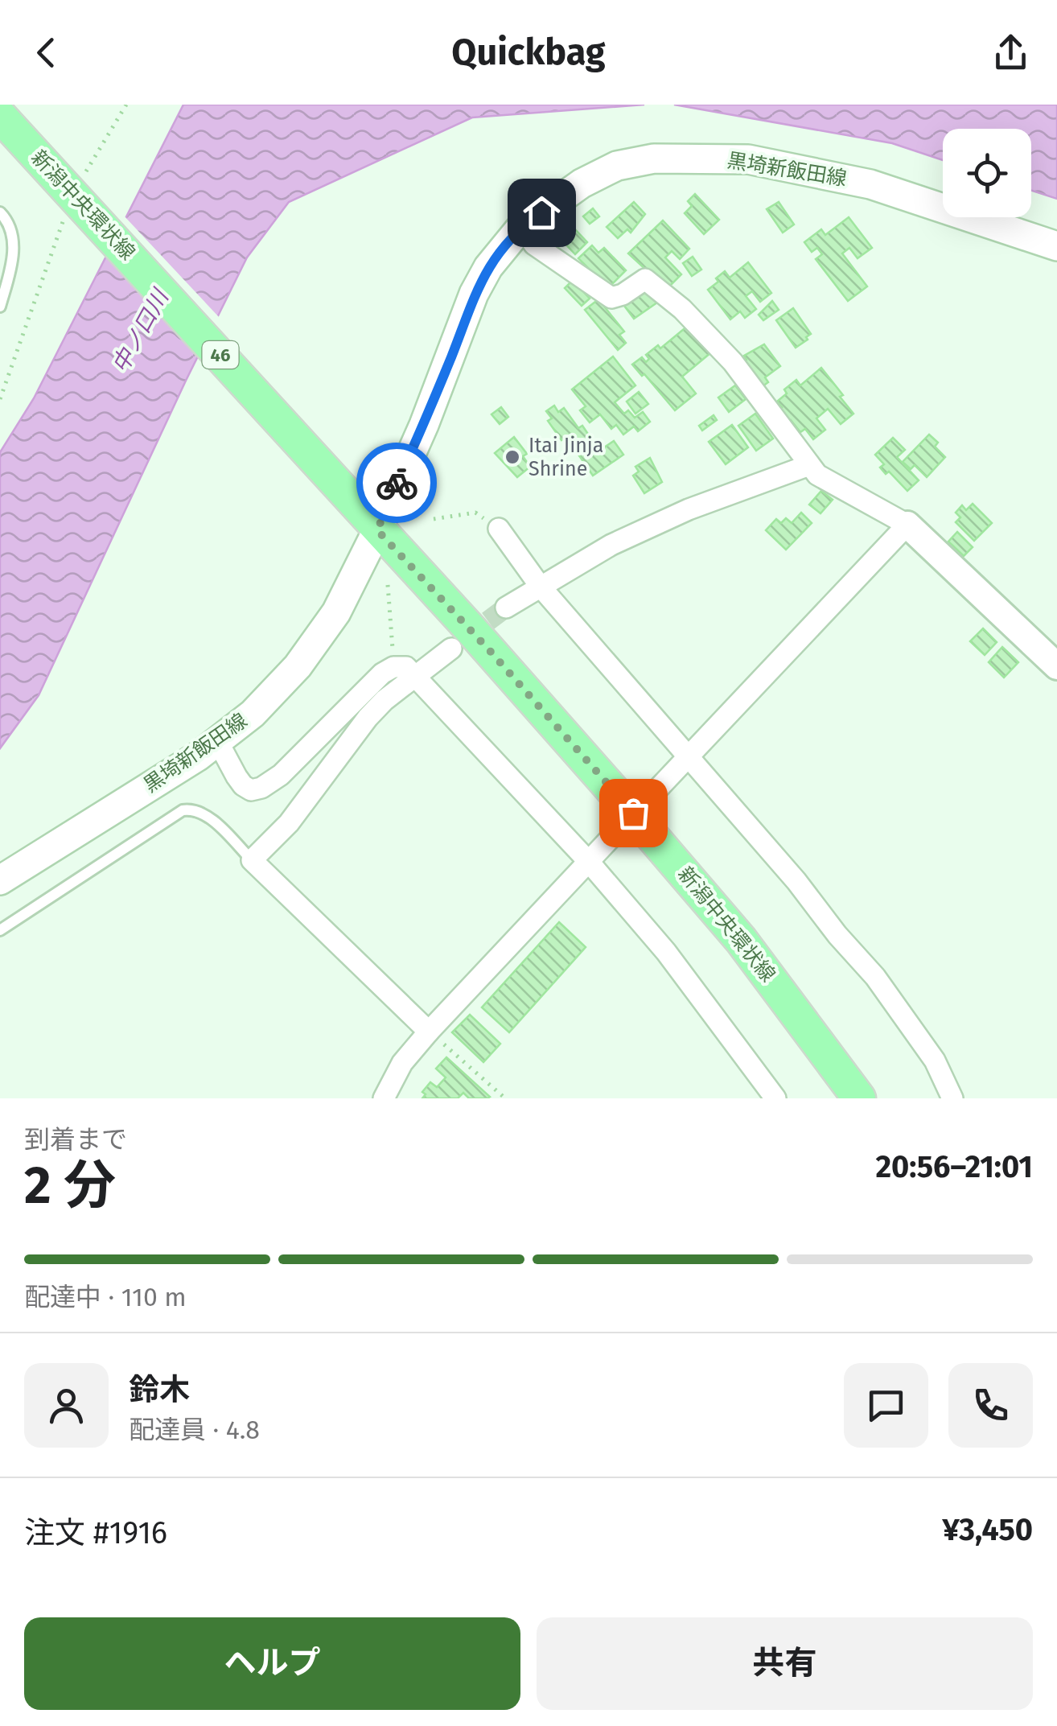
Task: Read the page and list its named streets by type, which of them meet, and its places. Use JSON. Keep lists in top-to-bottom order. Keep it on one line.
{"streets":{"main road":["黒埼新飯田線","新潟中央環状線","46"]},"crossings":[["黒埼新飯田線","新潟中央環状線"]],"water":["中ノ口川"],"places":["Itai Jinja Shrine"],"page":{"header":"Quickbag","heading":["2 分","到着まで","20:56–21:01"],"panel":["鈴木","配達員 · 4.8","注文 #1916","¥3,450"],"bar":"配達中 · 110 m","buttons":["ヘルプ","共有"]}}
